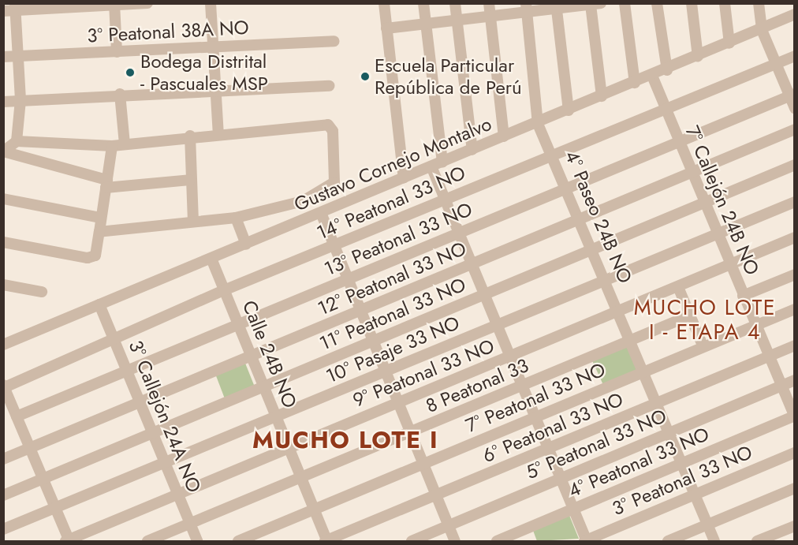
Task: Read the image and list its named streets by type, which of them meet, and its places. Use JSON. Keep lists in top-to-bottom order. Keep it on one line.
{"streets":{"street":["3° Peatonal 38A NO","Gustavo Cornejo Montalvo","7° Callejón 24B NO","14° Peatonal 33 NO","4° Paseo 24B NO","13° Peatonal 33 NO","12° Peatonal 33 NO","11° Peatonal 33 NO","10° Pasaje 33 NO","Calle 24B NO","9° Peatonal 33 NO","8 Peatonal 33","7° Peatonal 33 NO","3° Callejón 24A NO","6° Peatonal 33 NO","5° Peatonal 33 NO","4° Peatonal 33 NO","3° Peatonal 33 NO"]},"crossings":[["Gustavo Cornejo Montalvo","7° Callejón 24B NO"],["Gustavo Cornejo Montalvo","4° Paseo 24B NO"],["Gustavo Cornejo Montalvo","Calle 24B NO"],["Gustavo Cornejo Montalvo","3° Callejón 24A NO"],["7° Callejón 24B NO","14° Peatonal 33 NO"],["7° Callejón 24B NO","13° Peatonal 33 NO"],["7° Callejón 24B NO","12° Peatonal 33 NO"],["7° Callejón 24B NO","11° Peatonal 33 NO"],["7° Callejón 24B NO","10° Pasaje 33 NO"],["7° Callejón 24B NO","9° Peatonal 33 NO"],["7° Callejón 24B NO","7° Peatonal 33 NO"],["7° Callejón 24B NO","6° Peatonal 33 NO"],["7° Callejón 24B NO","5° Peatonal 33 NO"],["7° Callejón 24B NO","4° Peatonal 33 NO"],["14° Peatonal 33 NO","4° Paseo 24B NO"],["14° Peatonal 33 NO","Calle 24B NO"],["14° Peatonal 33 NO","3° Callejón 24A NO"],["4° Paseo 24B NO","13° Peatonal 33 NO"],["4° Paseo 24B NO","12° Peatonal 33 NO"],["4° Paseo 24B NO","11° Peatonal 33 NO"],["4° Paseo 24B NO","10° Pasaje 33 NO"],["4° Paseo 24B NO","9° Peatonal 33 NO"],["4° Paseo 24B NO","8 Peatonal 33"],["4° Paseo 24B NO","7° Peatonal 33 NO"],["4° Paseo 24B NO","6° Peatonal 33 NO"],["4° Paseo 24B NO","5° Peatonal 33 NO"],["4° Paseo 24B NO","4° Peatonal 33 NO"],["4° Paseo 24B NO","3° Peatonal 33 NO"],["13° Peatonal 33 NO","Calle 24B NO"],["13° Peatonal 33 NO","3° Callejón 24A NO"],["12° Peatonal 33 NO","Calle 24B NO"],["12° Peatonal 33 NO","3° Callejón 24A NO"],["11° Peatonal 33 NO","Calle 24B NO"],["11° Peatonal 33 NO","3° Callejón 24A NO"],["10° Pasaje 33 NO","Calle 24B NO"],["10° Pasaje 33 NO","3° Callejón 24A NO"],["Calle 24B NO","9° Peatonal 33 NO"],["Calle 24B NO","8 Peatonal 33"],["Calle 24B NO","7° Peatonal 33 NO"],["Calle 24B NO","6° Peatonal 33 NO"],["9° Peatonal 33 NO","3° Callejón 24A NO"],["8 Peatonal 33","3° Callejón 24A NO"]],"districts":["MUCHO LOTE I - ETAPA 4","MUCHO LOTE I"],"places":["Bodega Distrital - Pascuales MSP","Escuela Particular República de Perú"]}
